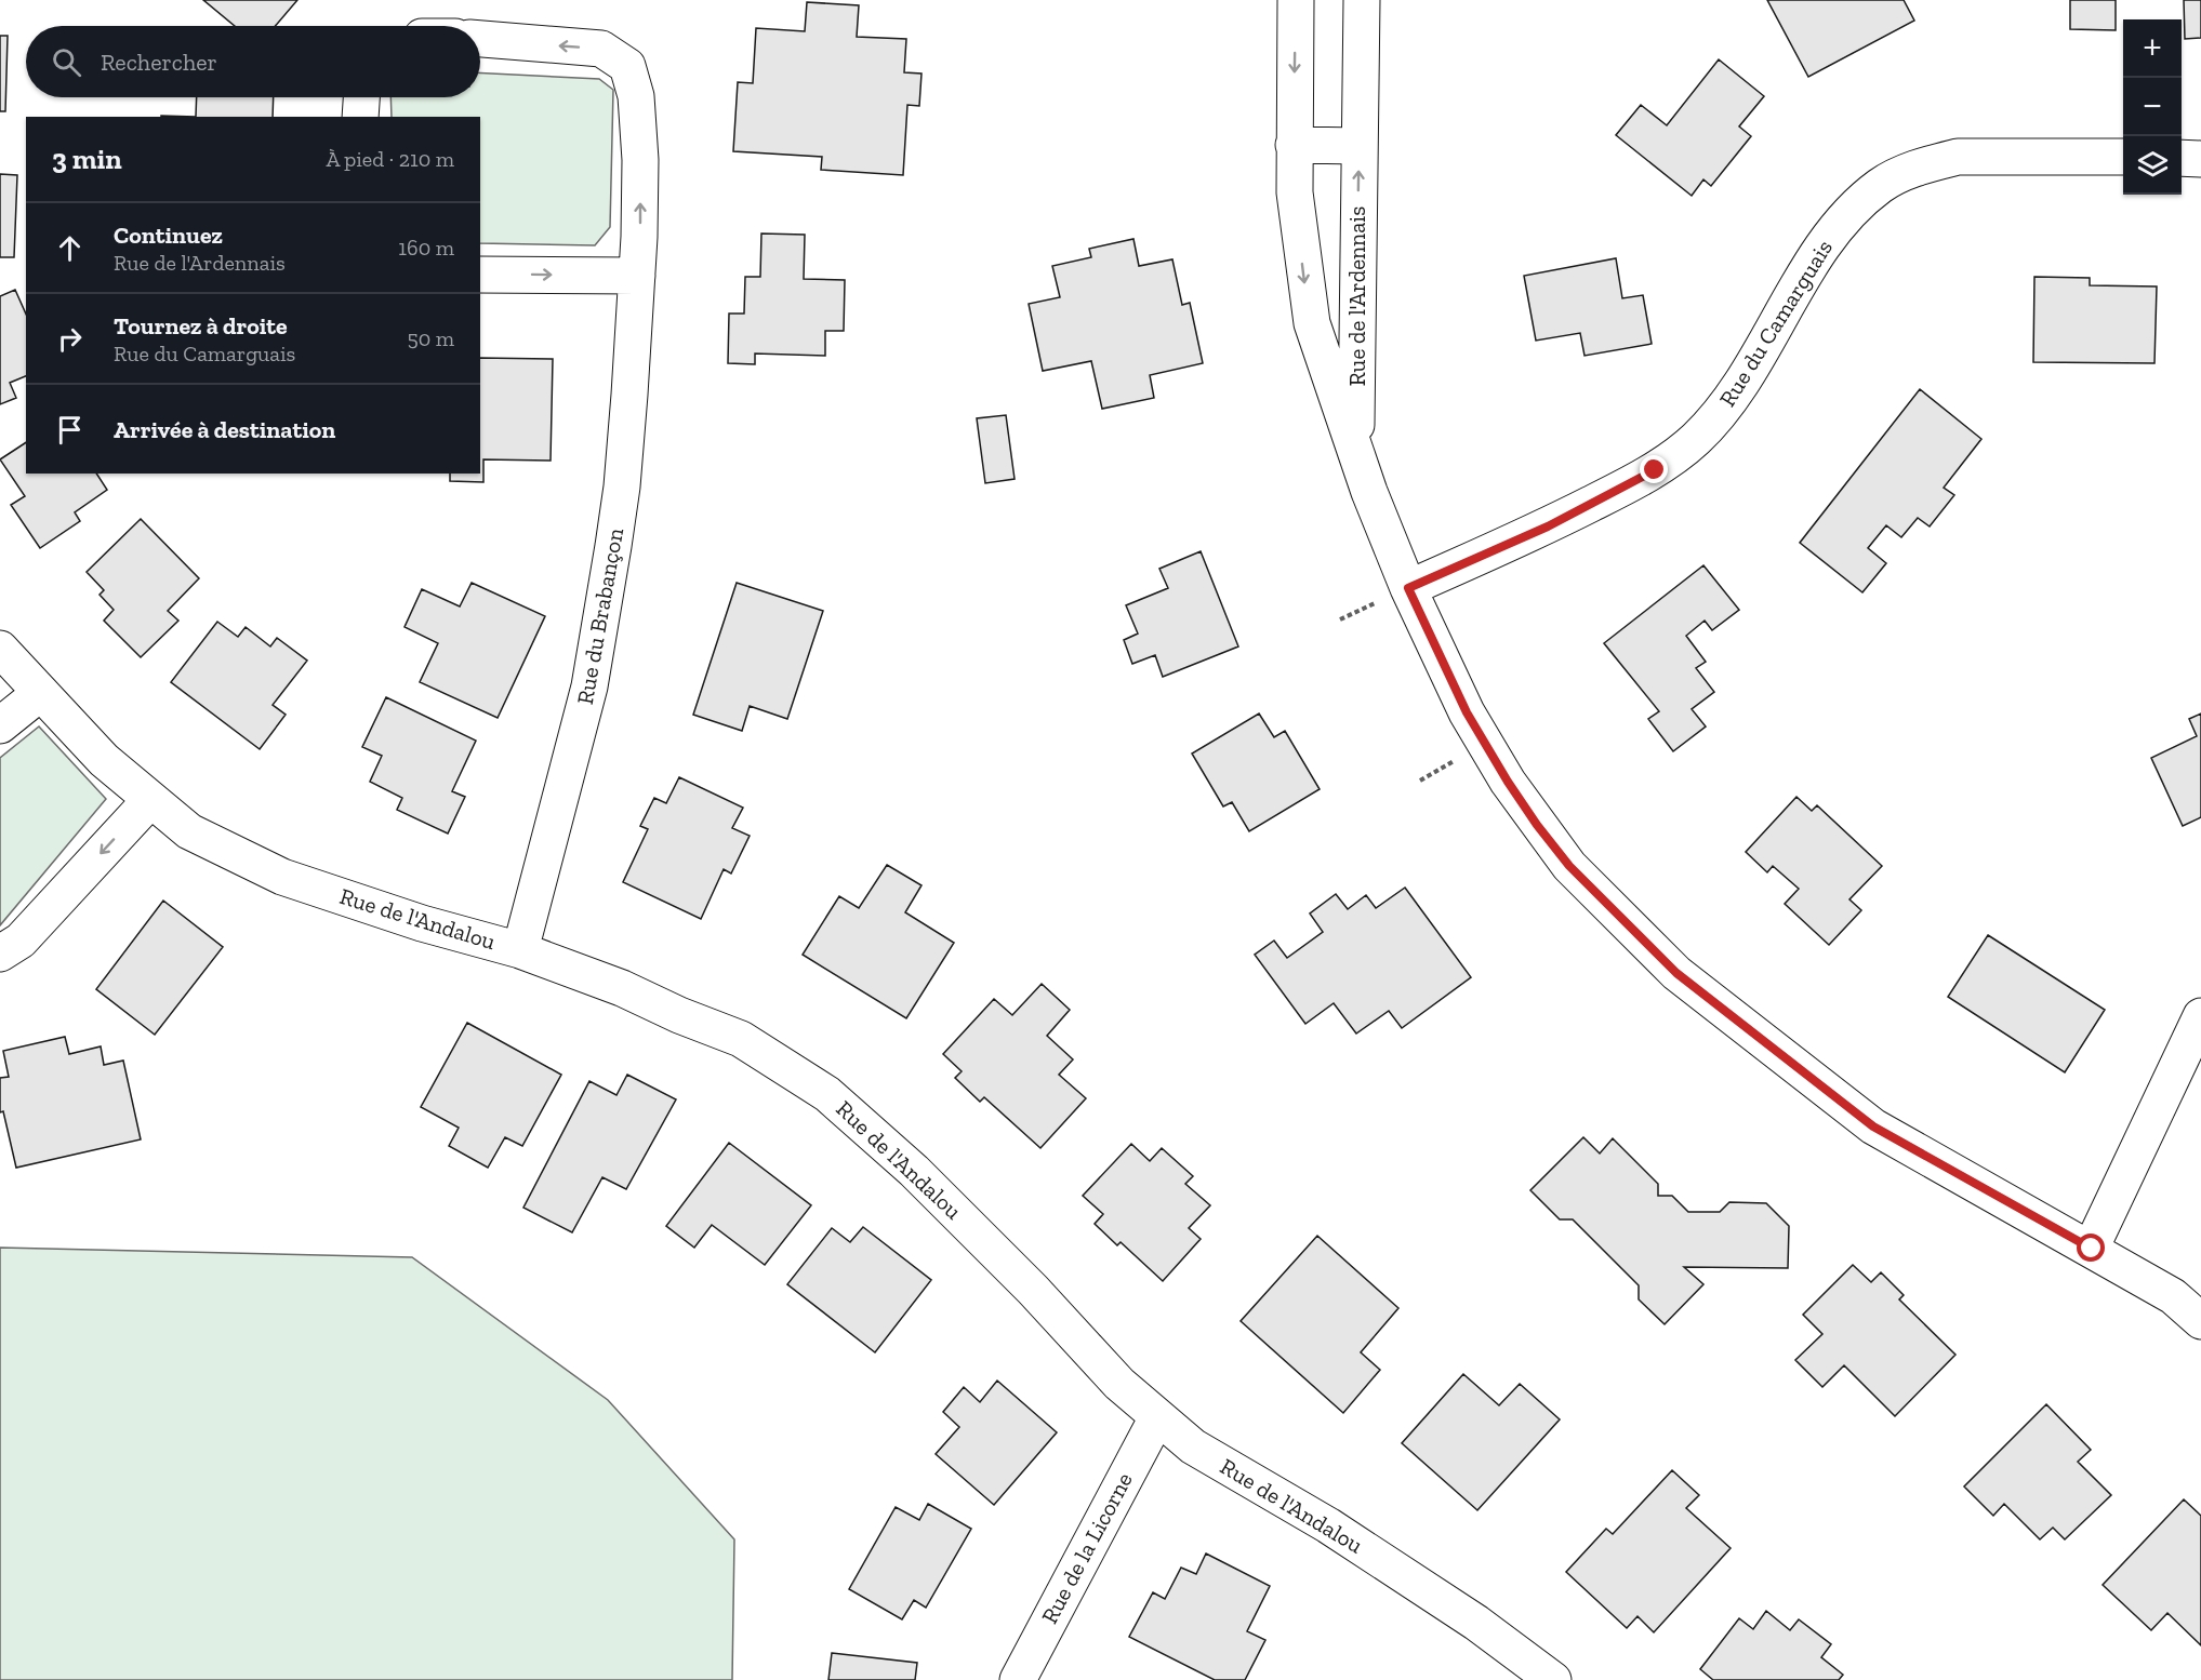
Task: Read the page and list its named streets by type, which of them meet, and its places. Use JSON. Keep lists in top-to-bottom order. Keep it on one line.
{"streets":{"street":["Rue de l'Ardennais","Rue du Camarguais","Rue du Brabançon","Rue de l'Andalou","Rue de la Licorne"]},"crossings":[["Rue de l'Ardennais","Rue du Camarguais"],["Rue du Brabançon","Rue de l'Andalou"],["Rue de l'Andalou","Rue de la Licorne"]],"page":{"map_buttons":["+","−"],"search":"Rechercher","heading":["3 min","À pied · 210 m"],"list":[["Continuez","Rue de l'Ardennais","160 m"],["Tournez à droite","Rue du Camarguais","50 m"],"Arrivée à destination"]}}
